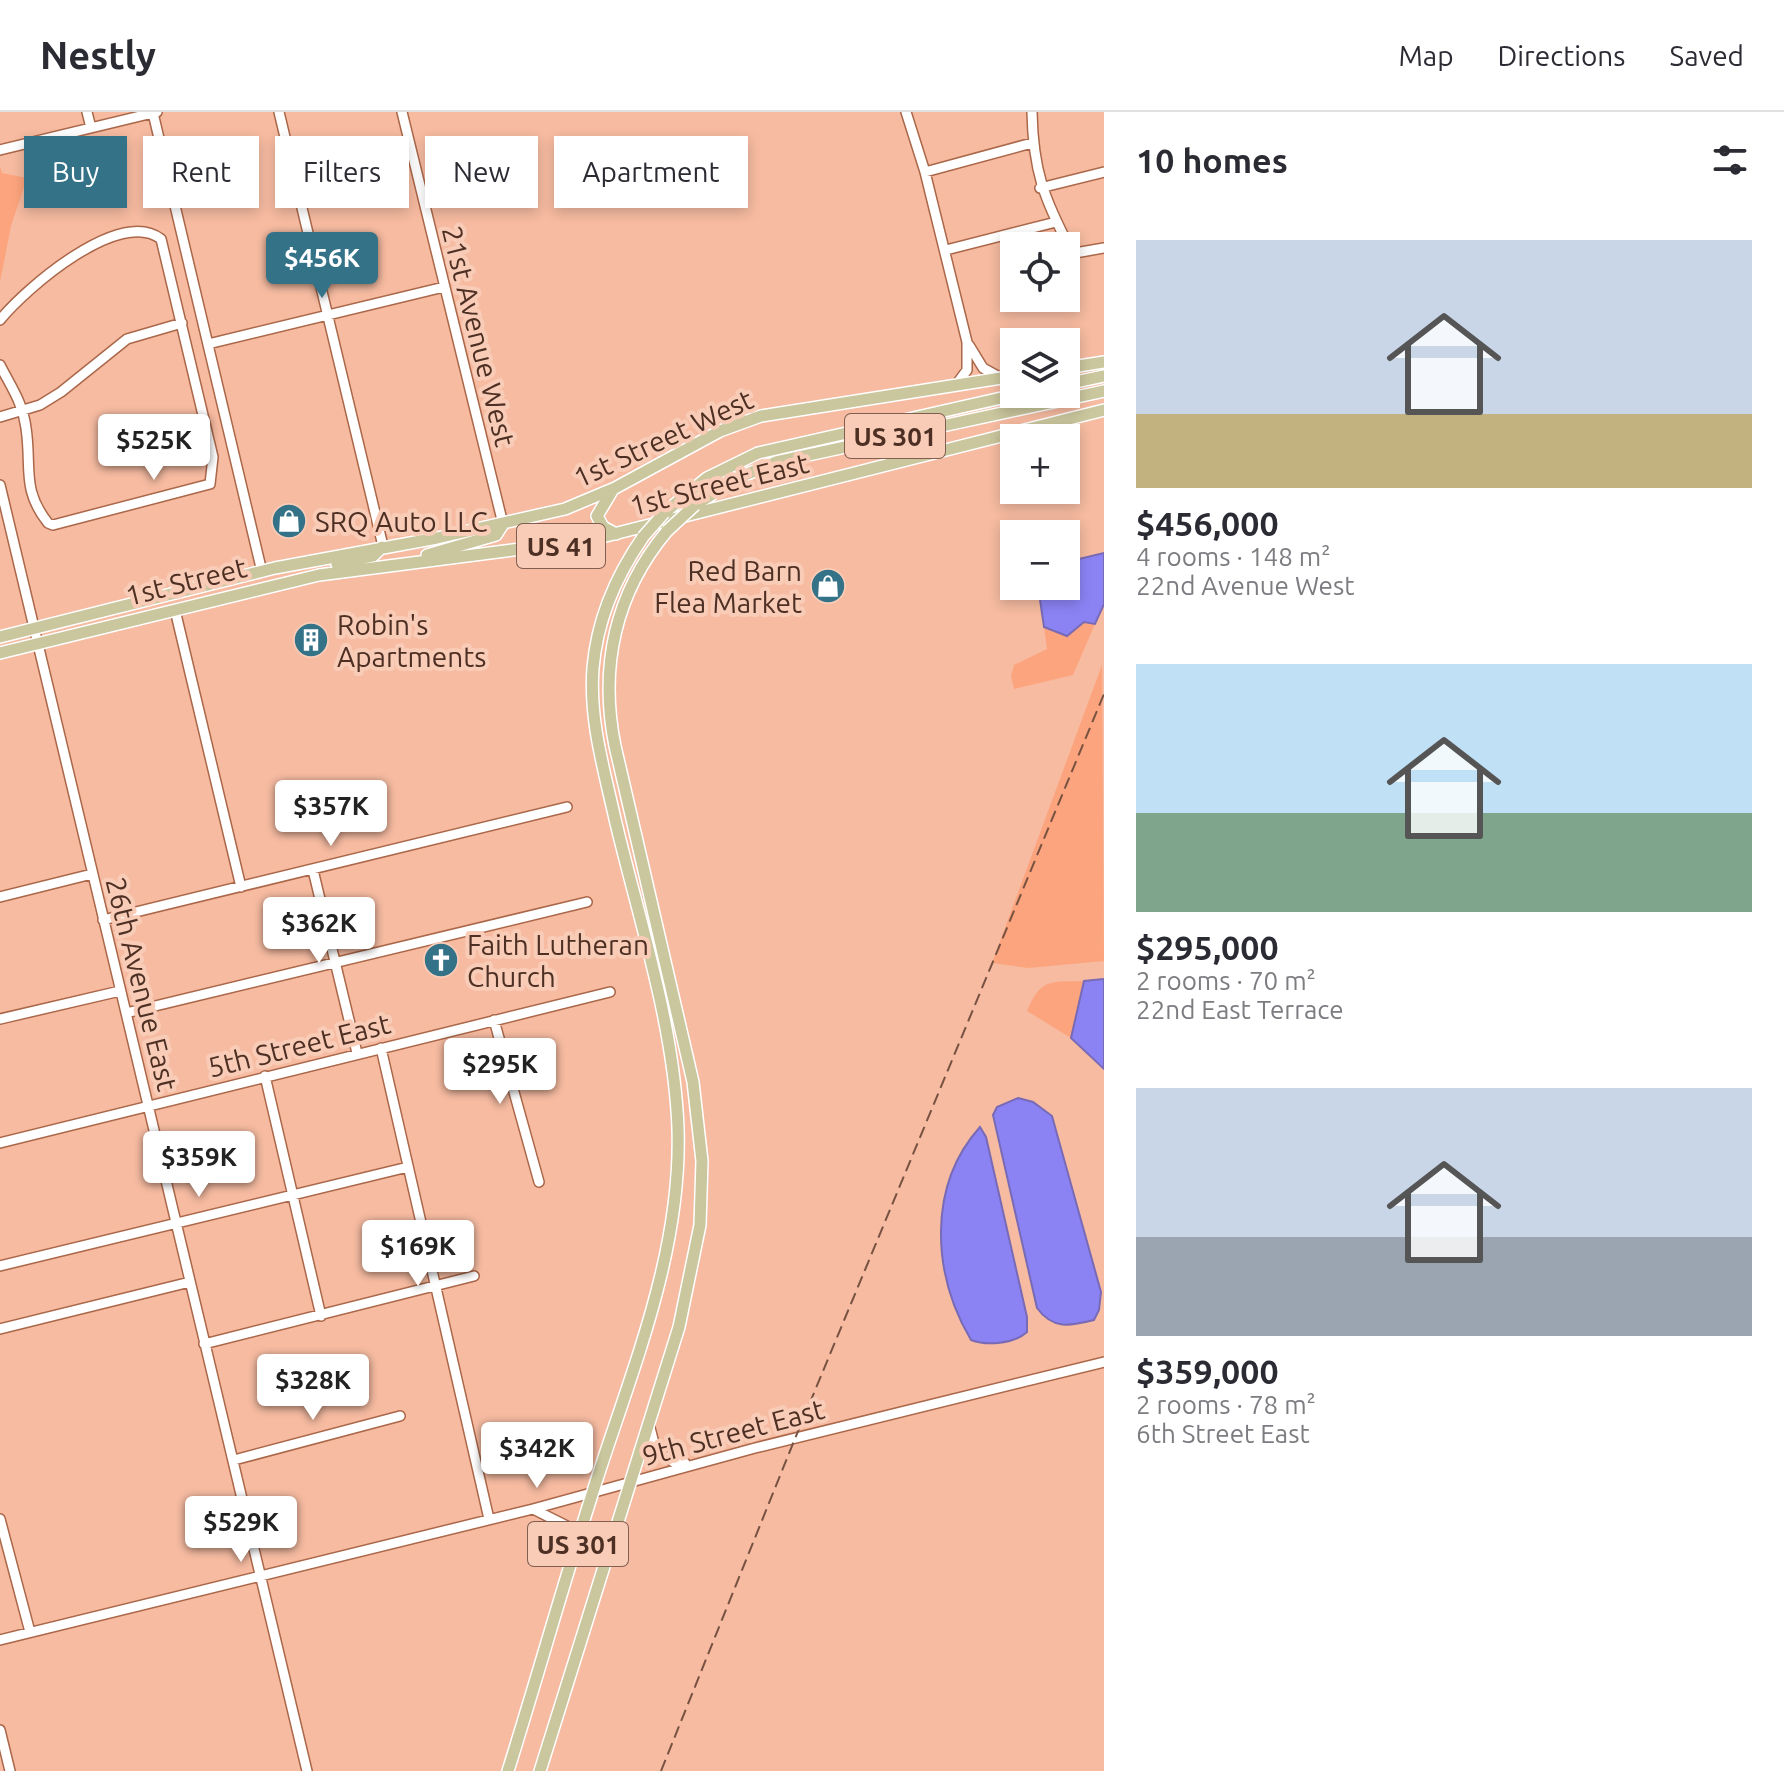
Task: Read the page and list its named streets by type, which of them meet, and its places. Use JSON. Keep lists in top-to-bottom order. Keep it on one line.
{"streets":{"main road":["US 301","1st Street West","1st Street East","US 41","1st Street"],"street":["21st Avenue West","26th Avenue East","5th Street East","9th Street East"]},"crossings":[["21st Avenue West","1st Street West"],["US 301","1st Street West"],["US 301","9th Street East"],["1st Street West","1st Street"],["1st Street West","9th Street East"],["1st Street East","1st Street"],["1st Street","26th Avenue East"],["26th Avenue East","5th Street East"],["26th Avenue East","9th Street East"]],"places":{"shop":["SRQ Auto LLC","Red Barn Flea Market"],"building":["Robin's Apartments"],"church":["Faith Lutheran Church"]},"page":{"header":"Nestly","nav":["Map","Directions","Saved"],"heading":"10 homes","chip":["Buy","Rent","Filters","New","Apartment"],"list":[{"name":"$456,000","note":"4 rooms · 148 m² · 22nd Avenue West"},{"name":"$295,000","note":"2 rooms · 70 m² · 22nd East Terrace"},{"name":"$359,000","note":"2 rooms · 78 m² · 6th Street East"}],"map_buttons":["+","−"],"price":["$456K","$525K","$357K","$362K","$295K","$359K","$169K","$328K","$342K","$529K"]}}
